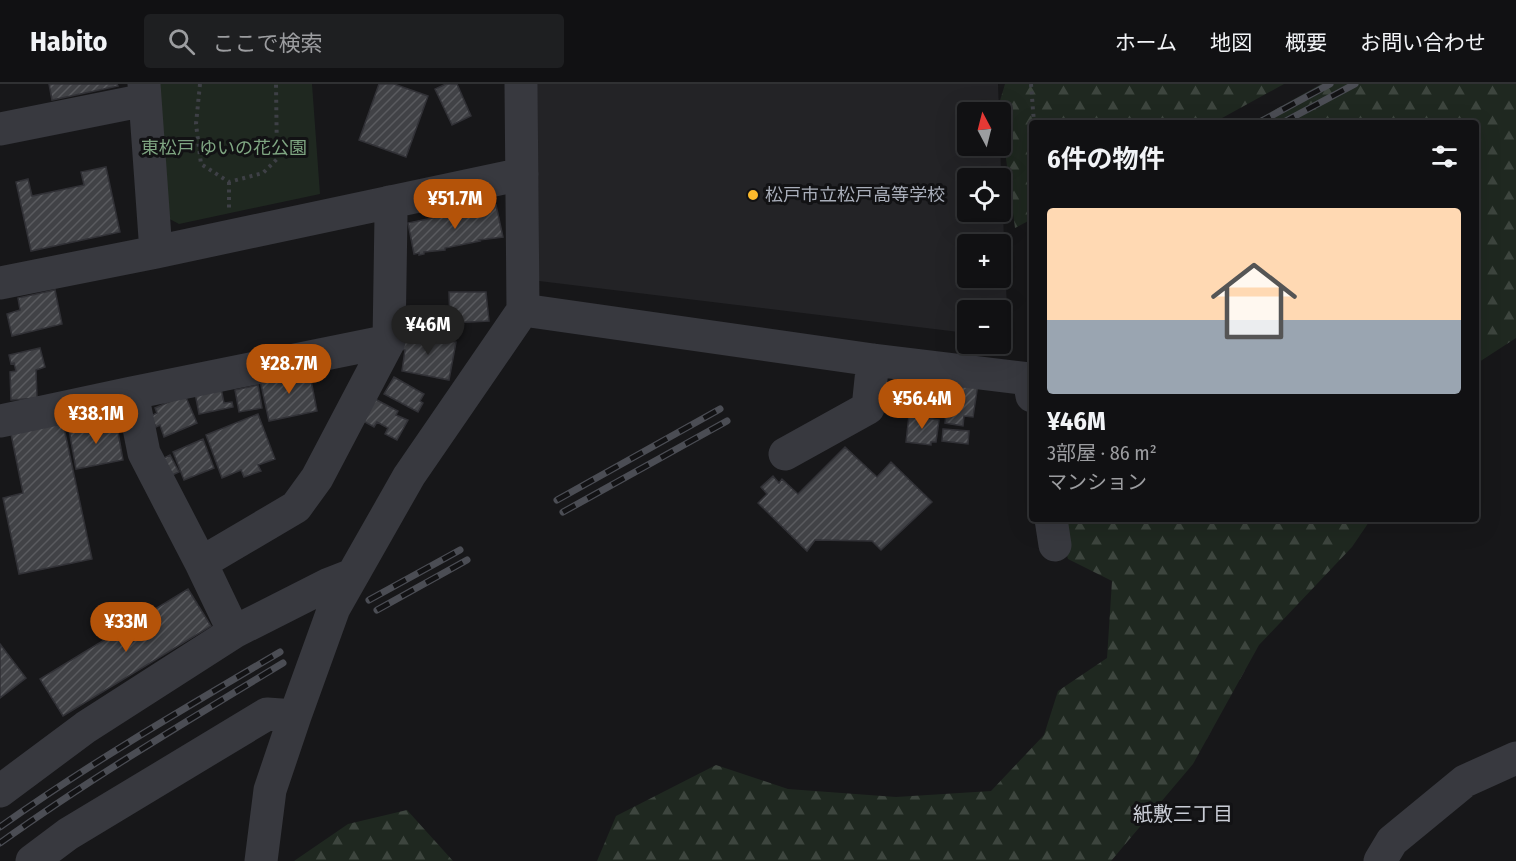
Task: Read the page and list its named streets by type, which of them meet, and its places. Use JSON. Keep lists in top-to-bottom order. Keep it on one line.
{"districts":["紙敷三丁目"],"parks":["東松戸 ゆいの花公園"],"places":["松戸市立松戸高等学校"],"north":"top","page":{"header":"Habito","search":"ここで検索","nav":["ホーム","地図","概要","お問い合わせ"],"map_buttons":["+","−"],"heading":"6件の物件","price":["¥51.7M","¥46M","¥28.7M","¥56.4M","¥38.1M","¥33M"],"list":[{"name":"¥46M","note":"3部屋 · 86 m² · マンション"}]}}
